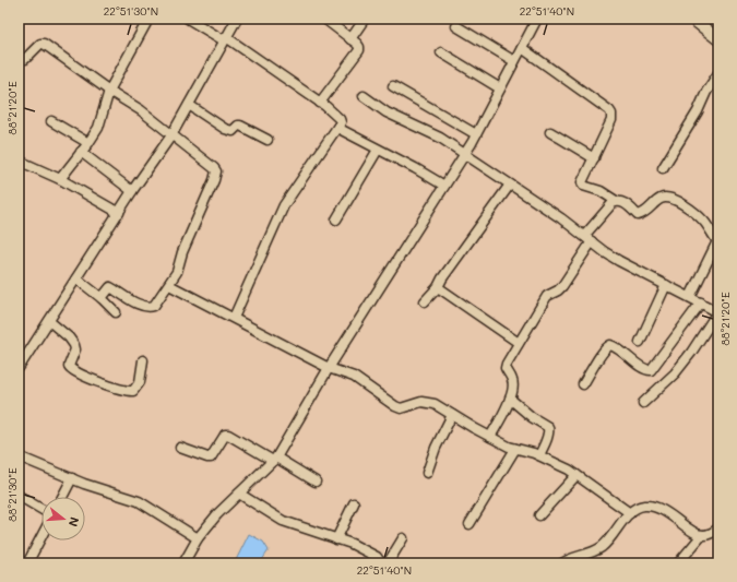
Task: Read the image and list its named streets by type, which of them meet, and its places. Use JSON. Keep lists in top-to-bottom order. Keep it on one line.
{"north":"right","coordinates":["22°51'30\"N","22°51'40\"N","88°21'20\"E","88°21'30\"E"]}
